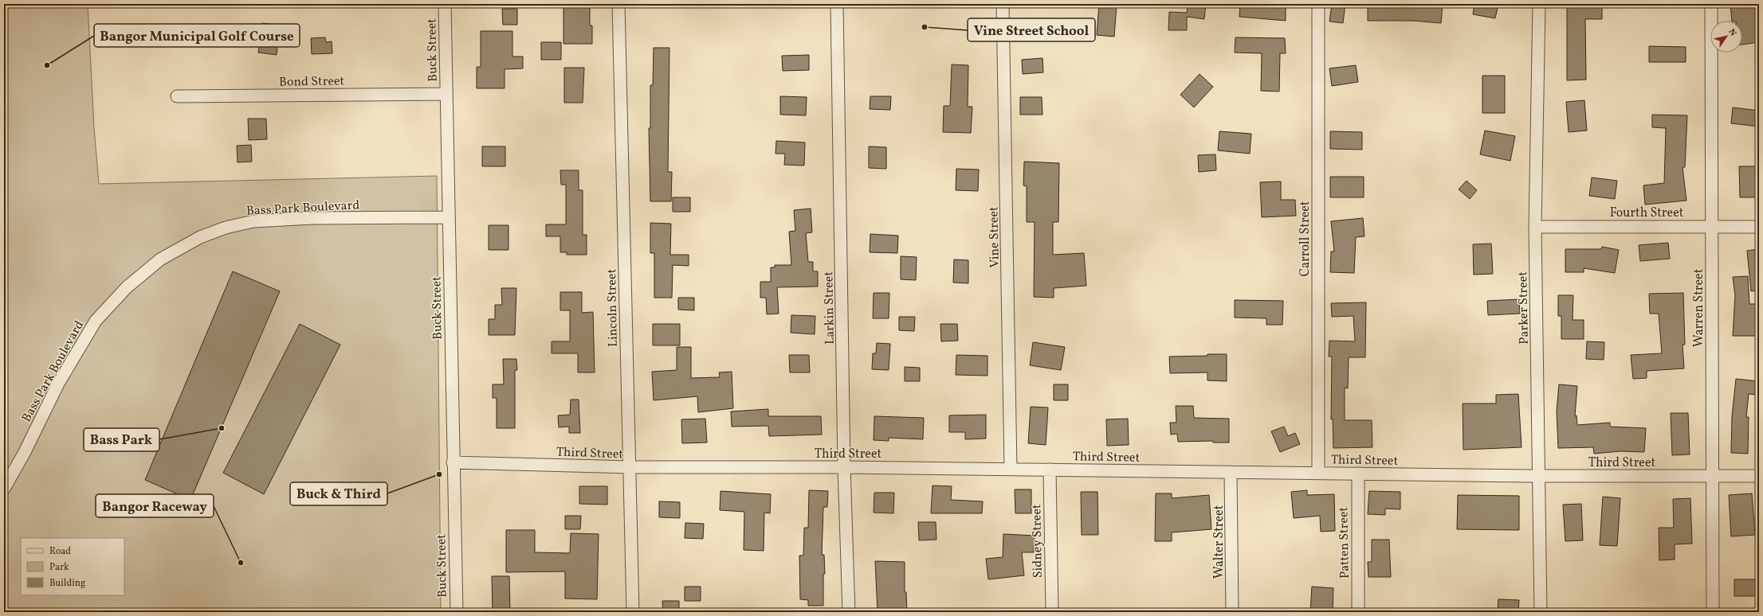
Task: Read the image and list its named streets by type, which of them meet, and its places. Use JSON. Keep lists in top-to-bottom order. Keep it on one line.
{"streets":{"street":["Buck Street","Bond Street","Bass Park Boulevard","Fourth Street","Vine Street","Carroll Street","Lincoln Street","Larkin Street","Parker Street","Warren Street","Third Street","Sidney Street","Walter Street","Patten Street"]},"crossings":[["Buck Street","Bond Street"],["Buck Street","Bass Park Boulevard"],["Buck Street","Third Street"],["Fourth Street","Parker Street"],["Fourth Street","Warren Street"],["Vine Street","Third Street"],["Carroll Street","Third Street"],["Lincoln Street","Third Street"],["Larkin Street","Third Street"],["Parker Street","Third Street"],["Warren Street","Third Street"],["Third Street","Sidney Street"],["Third Street","Walter Street"],["Third Street","Patten Street"]],"places":["Vine Street School","Bangor Municipal Golf Course","Bass Park","Buck & Third","Bangor Raceway"],"legend":["Road","Park","Building"],"north":"top right"}
